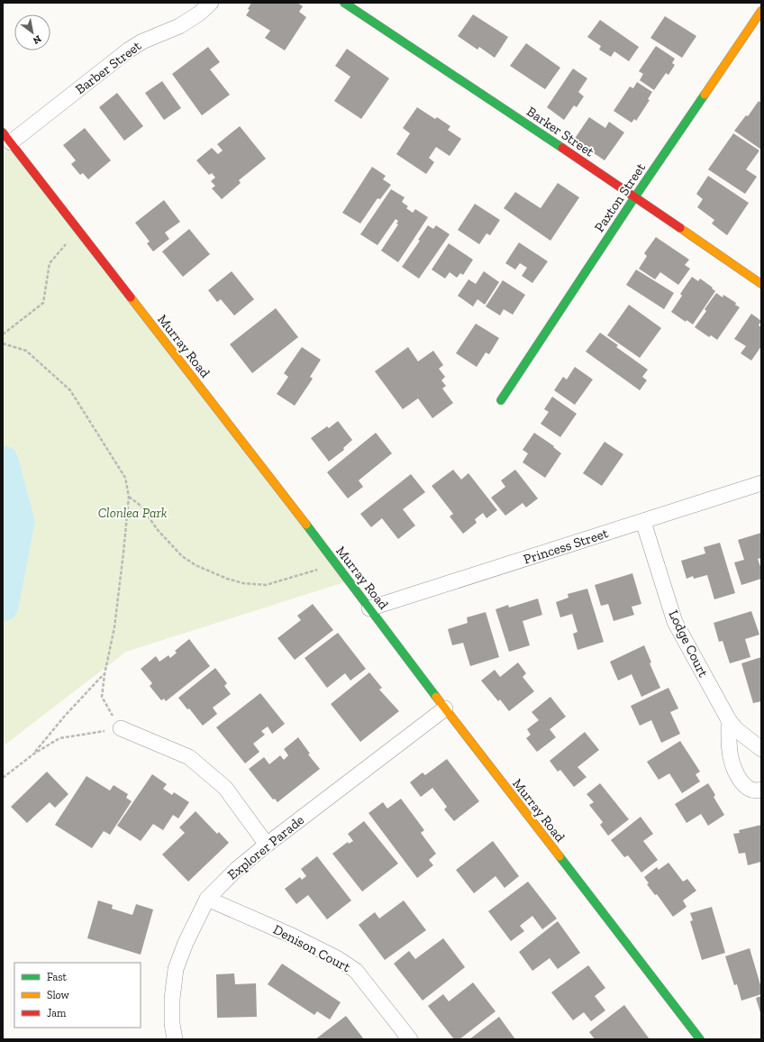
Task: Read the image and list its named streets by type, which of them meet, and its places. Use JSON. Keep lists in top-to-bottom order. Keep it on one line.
{"streets":{"street":["Barber Street","Barker Street","Paxton Street","Murray Road","Princess Street","Lodge Court","Explorer Parade","Denison Court"]},"crossings":[["Barber Street","Murray Road"],["Barker Street","Paxton Street"],["Murray Road","Princess Street"],["Murray Road","Explorer Parade"],["Princess Street","Lodge Court"],["Explorer Parade","Denison Court"]],"parks":["Clonlea Park"],"legend":["Fast","Slow","Jam"],"north":"bottom right"}
